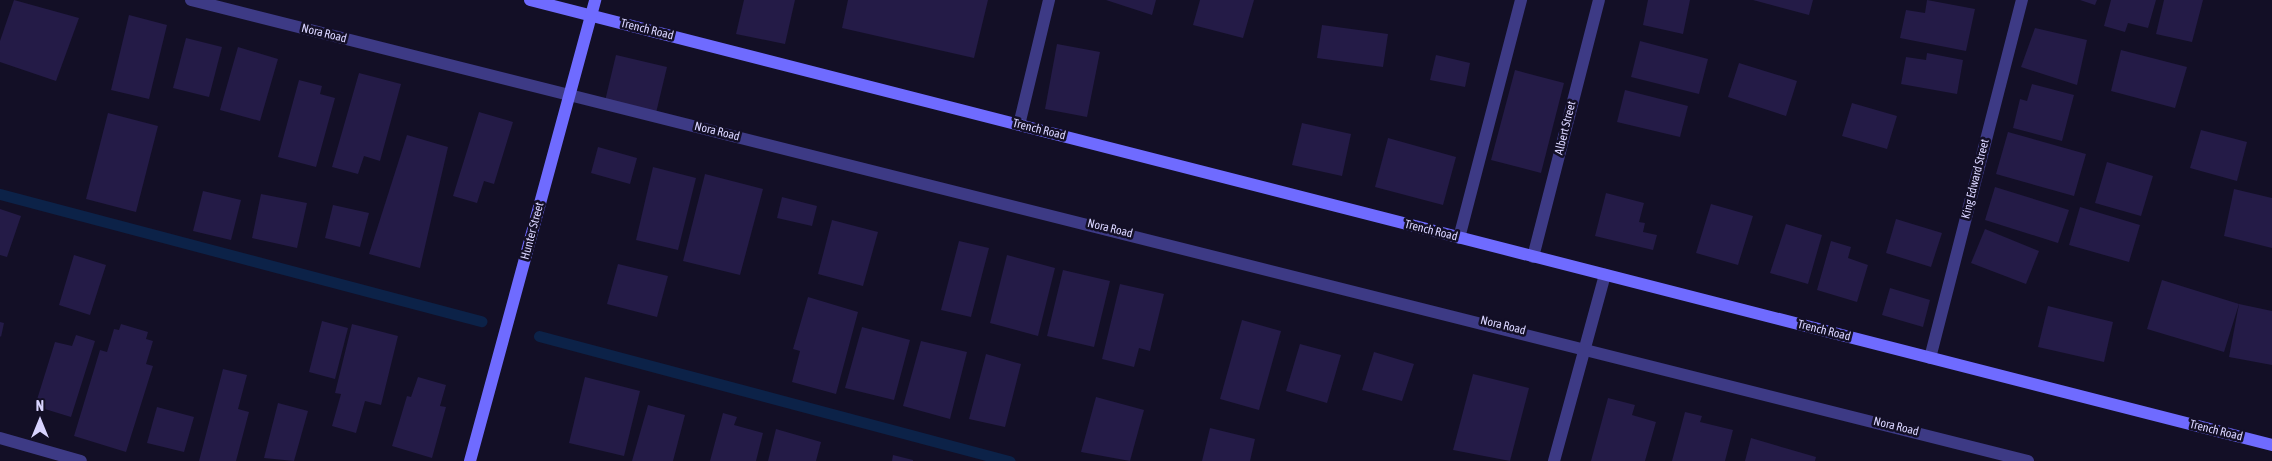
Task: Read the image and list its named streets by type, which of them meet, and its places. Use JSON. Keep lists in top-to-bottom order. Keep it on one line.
{"streets":{"street":["Trench Road","Nora Road","Albert Street","King Edward Street","Hunter Street"]},"crossings":[["Trench Road","Albert Street"],["Trench Road","King Edward Street"],["Trench Road","Hunter Street"],["Nora Road","Hunter Street"]],"north":"top"}
